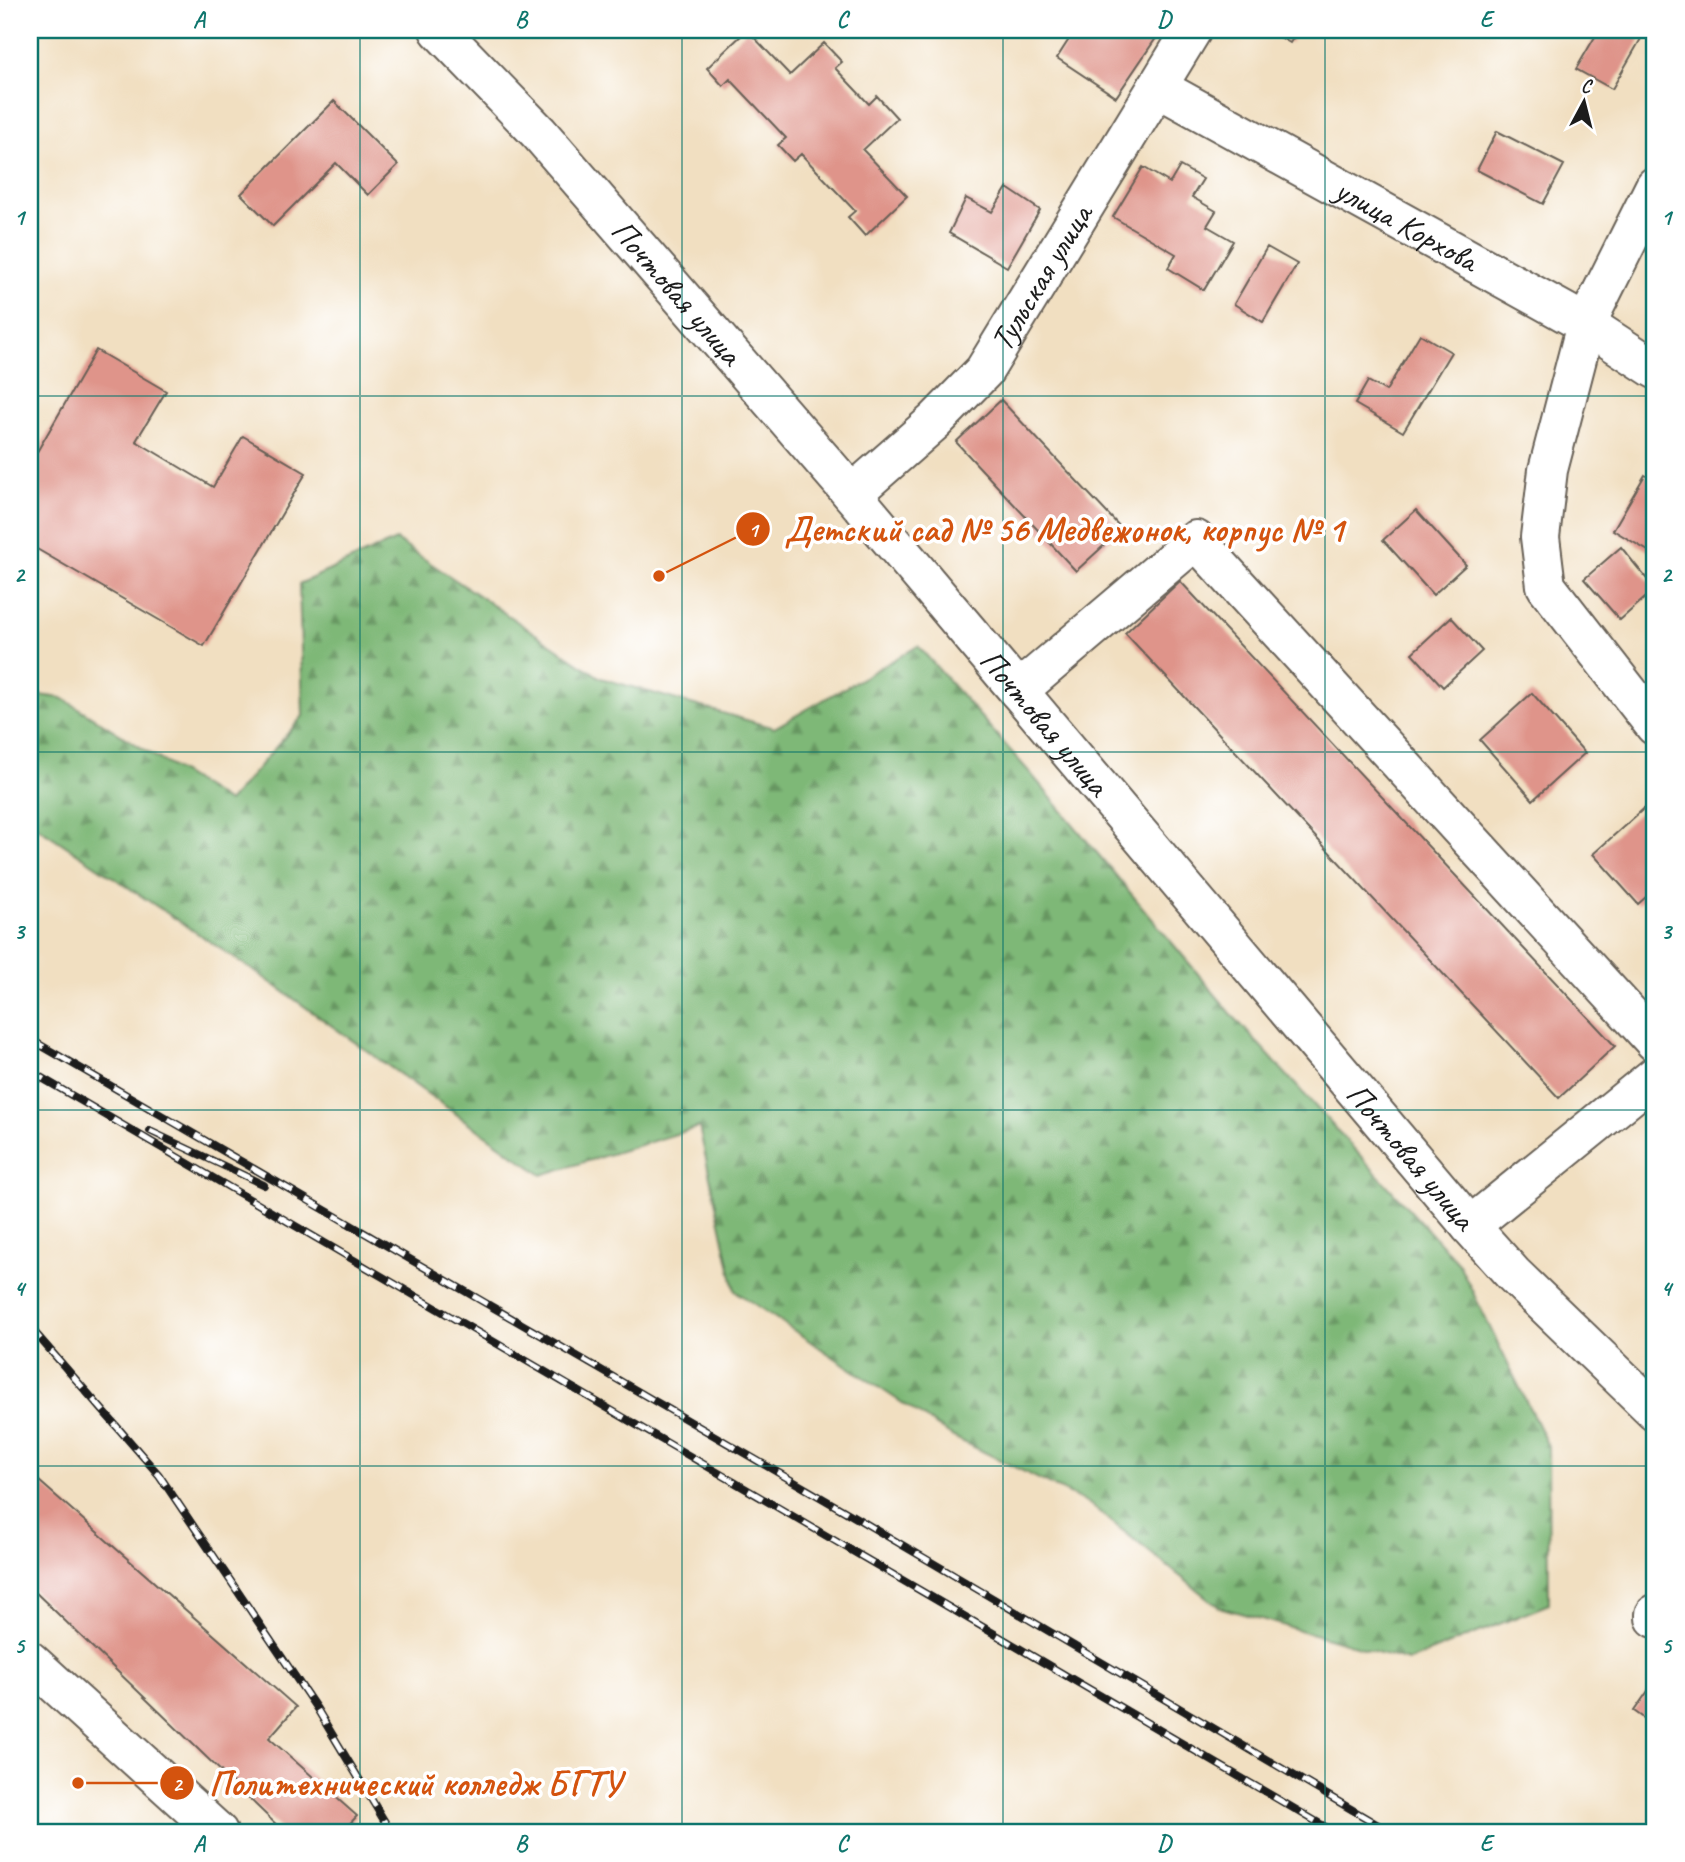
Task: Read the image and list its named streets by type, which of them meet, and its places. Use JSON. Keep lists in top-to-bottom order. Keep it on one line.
{"streets":{"street":["улица Корхова","Тульская улица","Почтовая улица"]},"crossings":[["улица Корхова","Тульская улица"],["Тульская улица","Почтовая улица"]],"places":["Детский сад № 56 Медвежонок, корпус № 1","Политехнический колледж БГТУ"],"north":"top","grid":{"columns":["A","B","C","D","E"],"rows":["1","2","3","4","5"]}}
